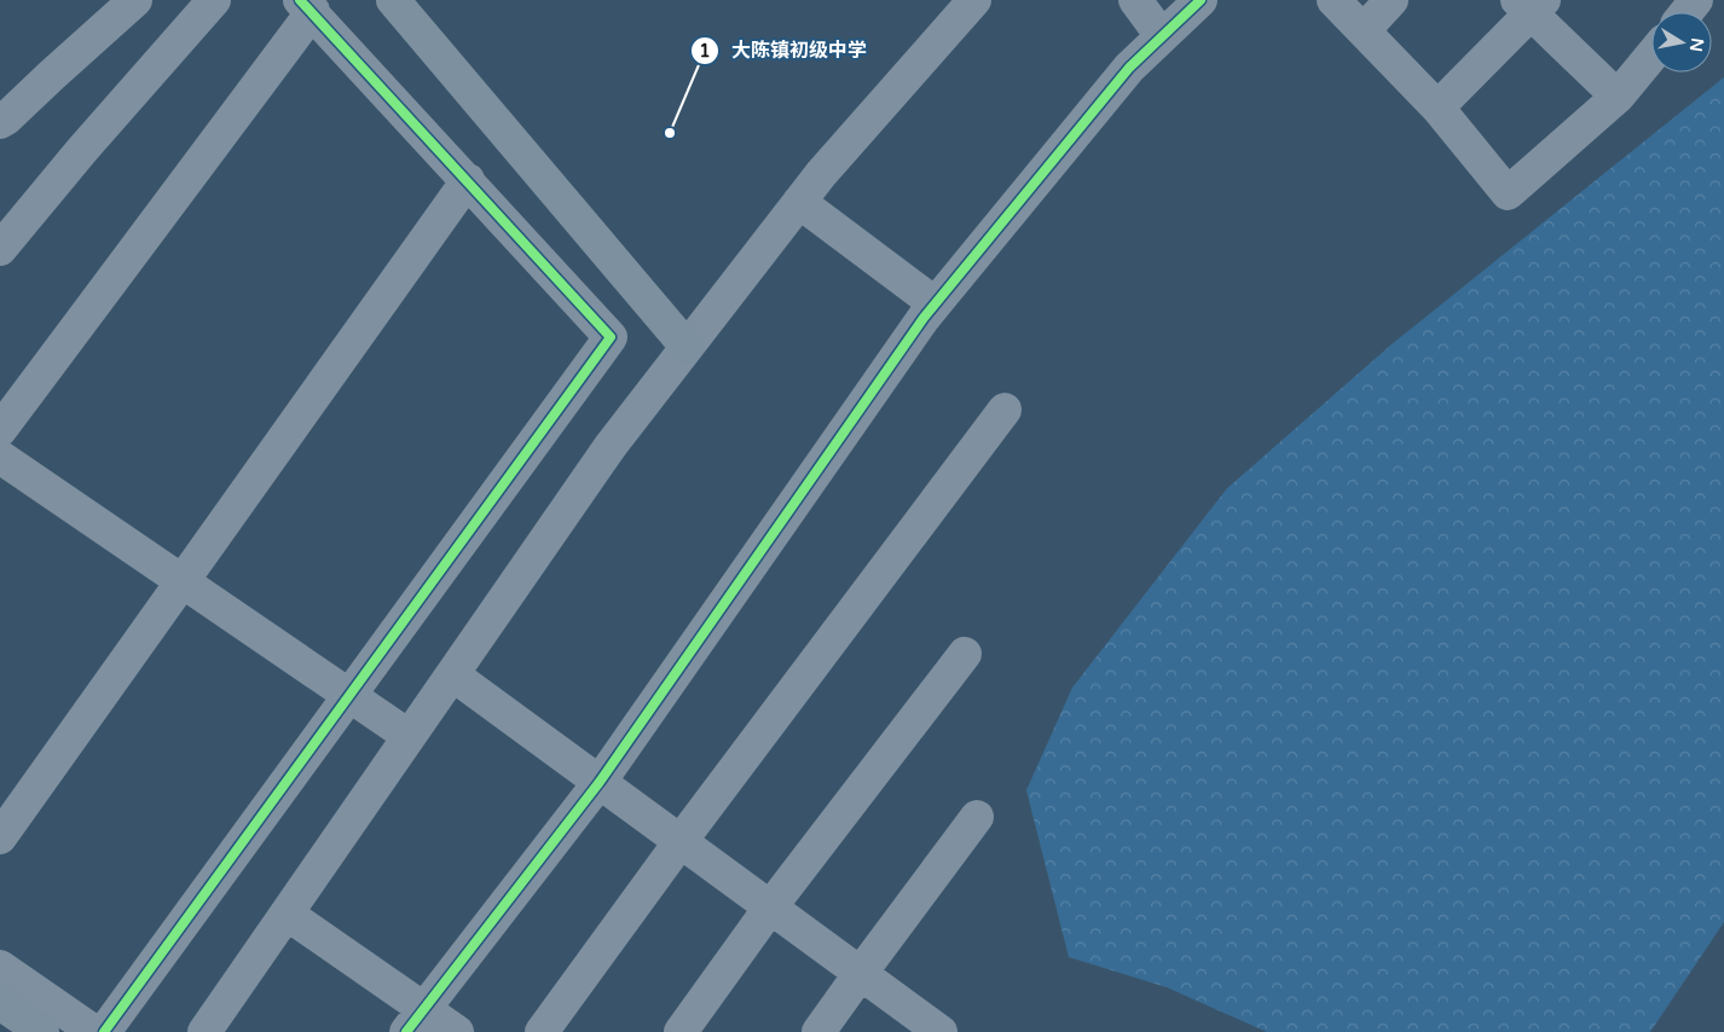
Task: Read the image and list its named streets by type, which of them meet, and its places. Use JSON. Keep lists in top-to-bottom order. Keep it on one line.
{"places":["大陈镇初级中学"],"north":"right"}
